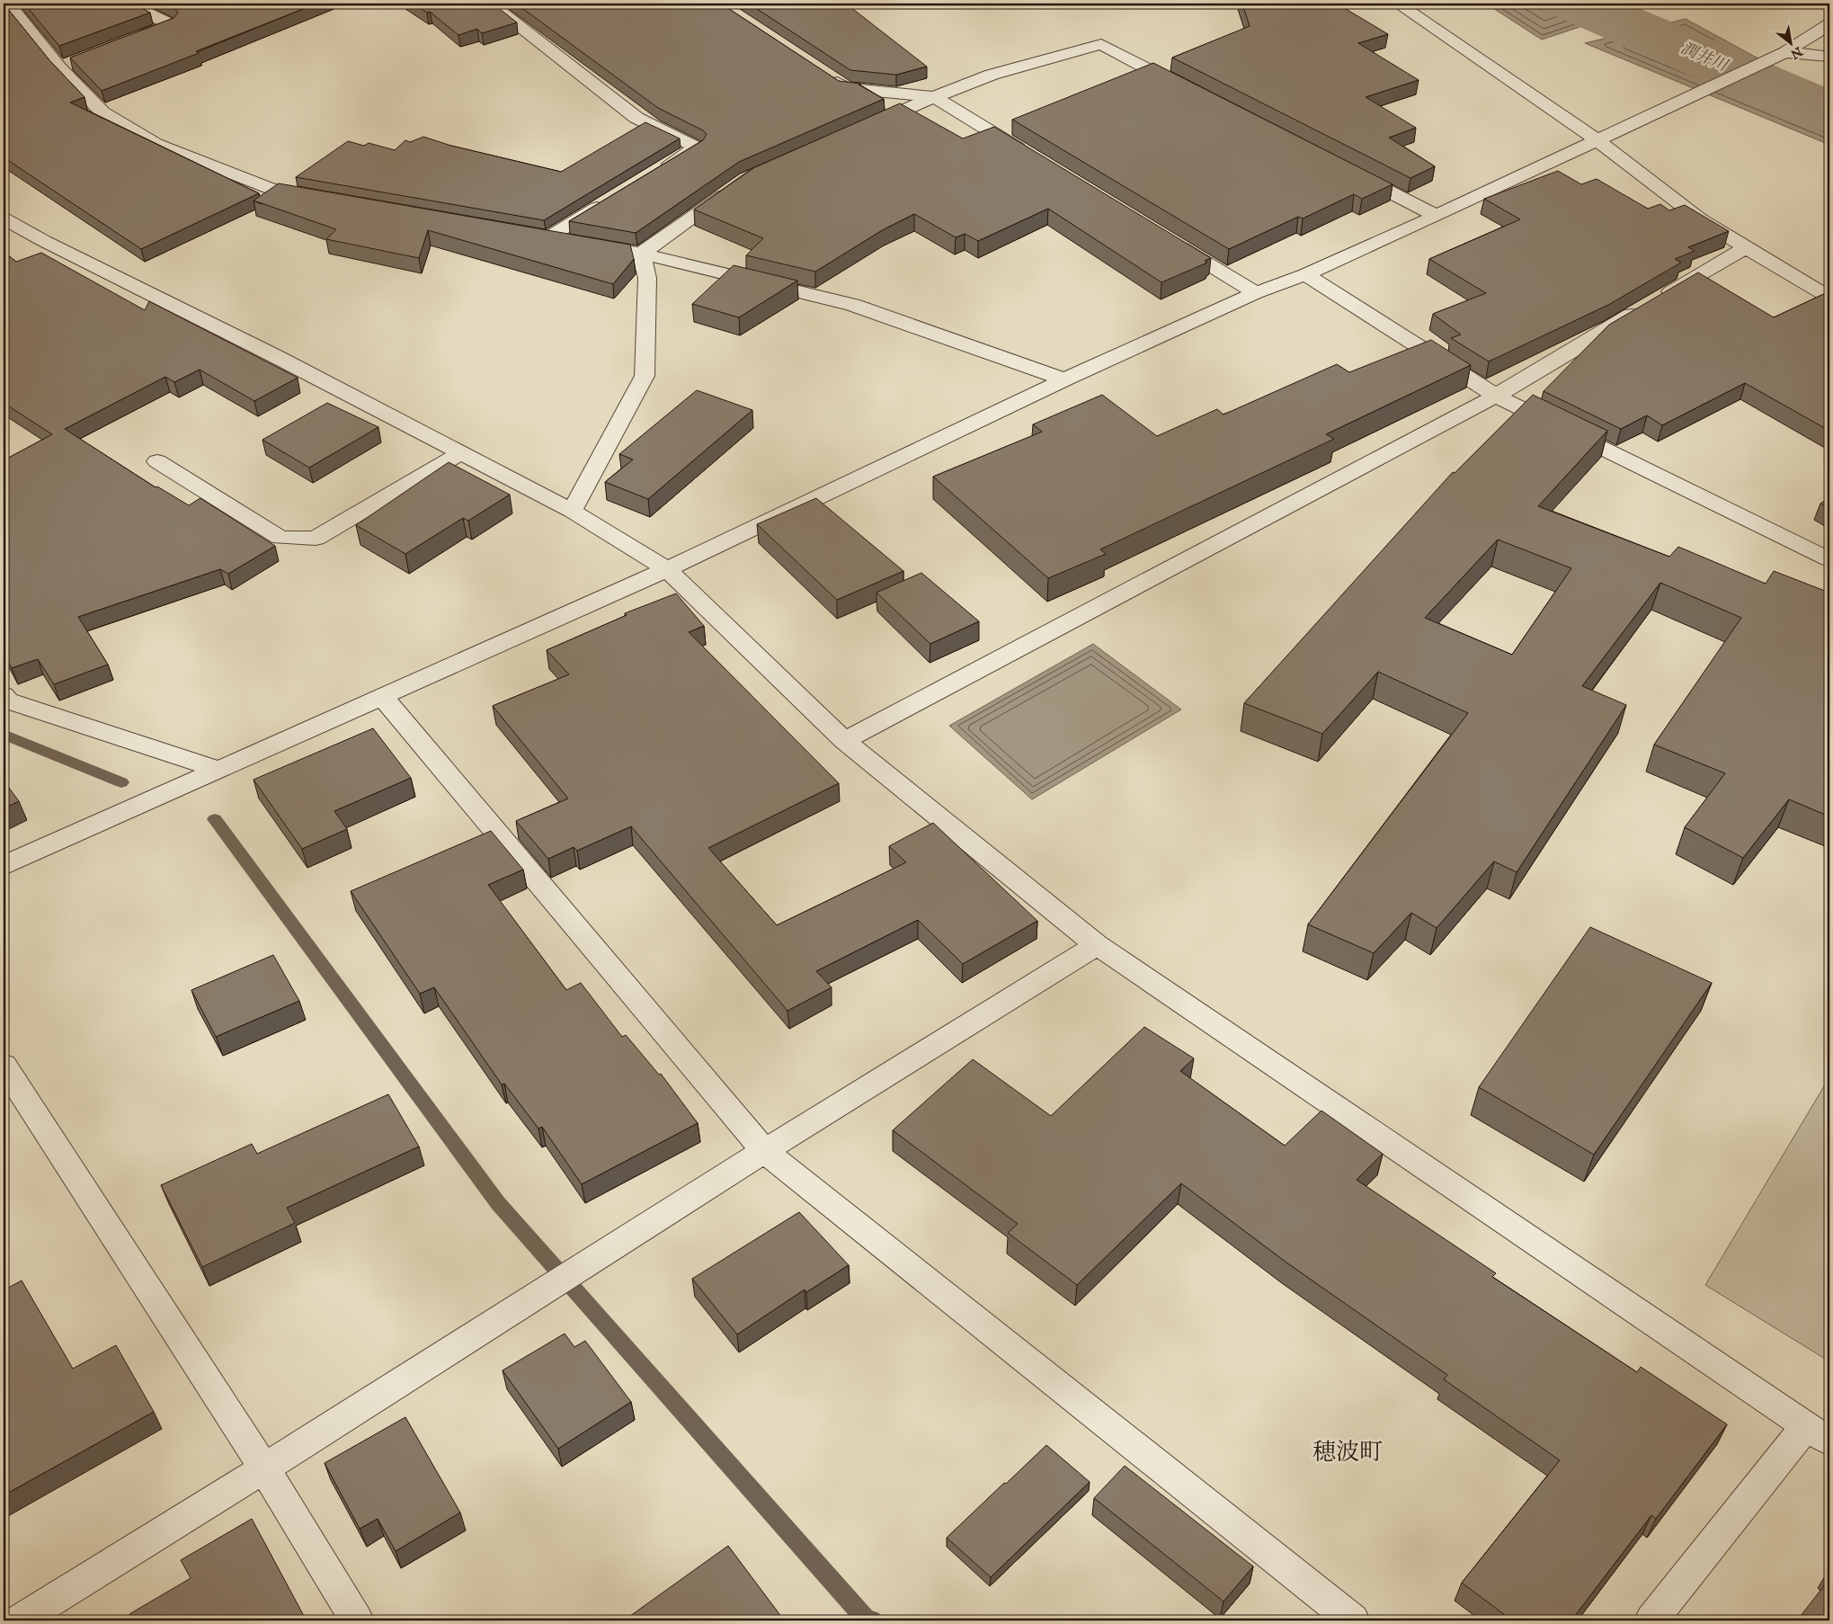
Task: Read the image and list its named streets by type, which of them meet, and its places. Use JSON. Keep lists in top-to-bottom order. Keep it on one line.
{"districts":["穂波町"],"water":["潤井川"],"north":"bottom right"}
